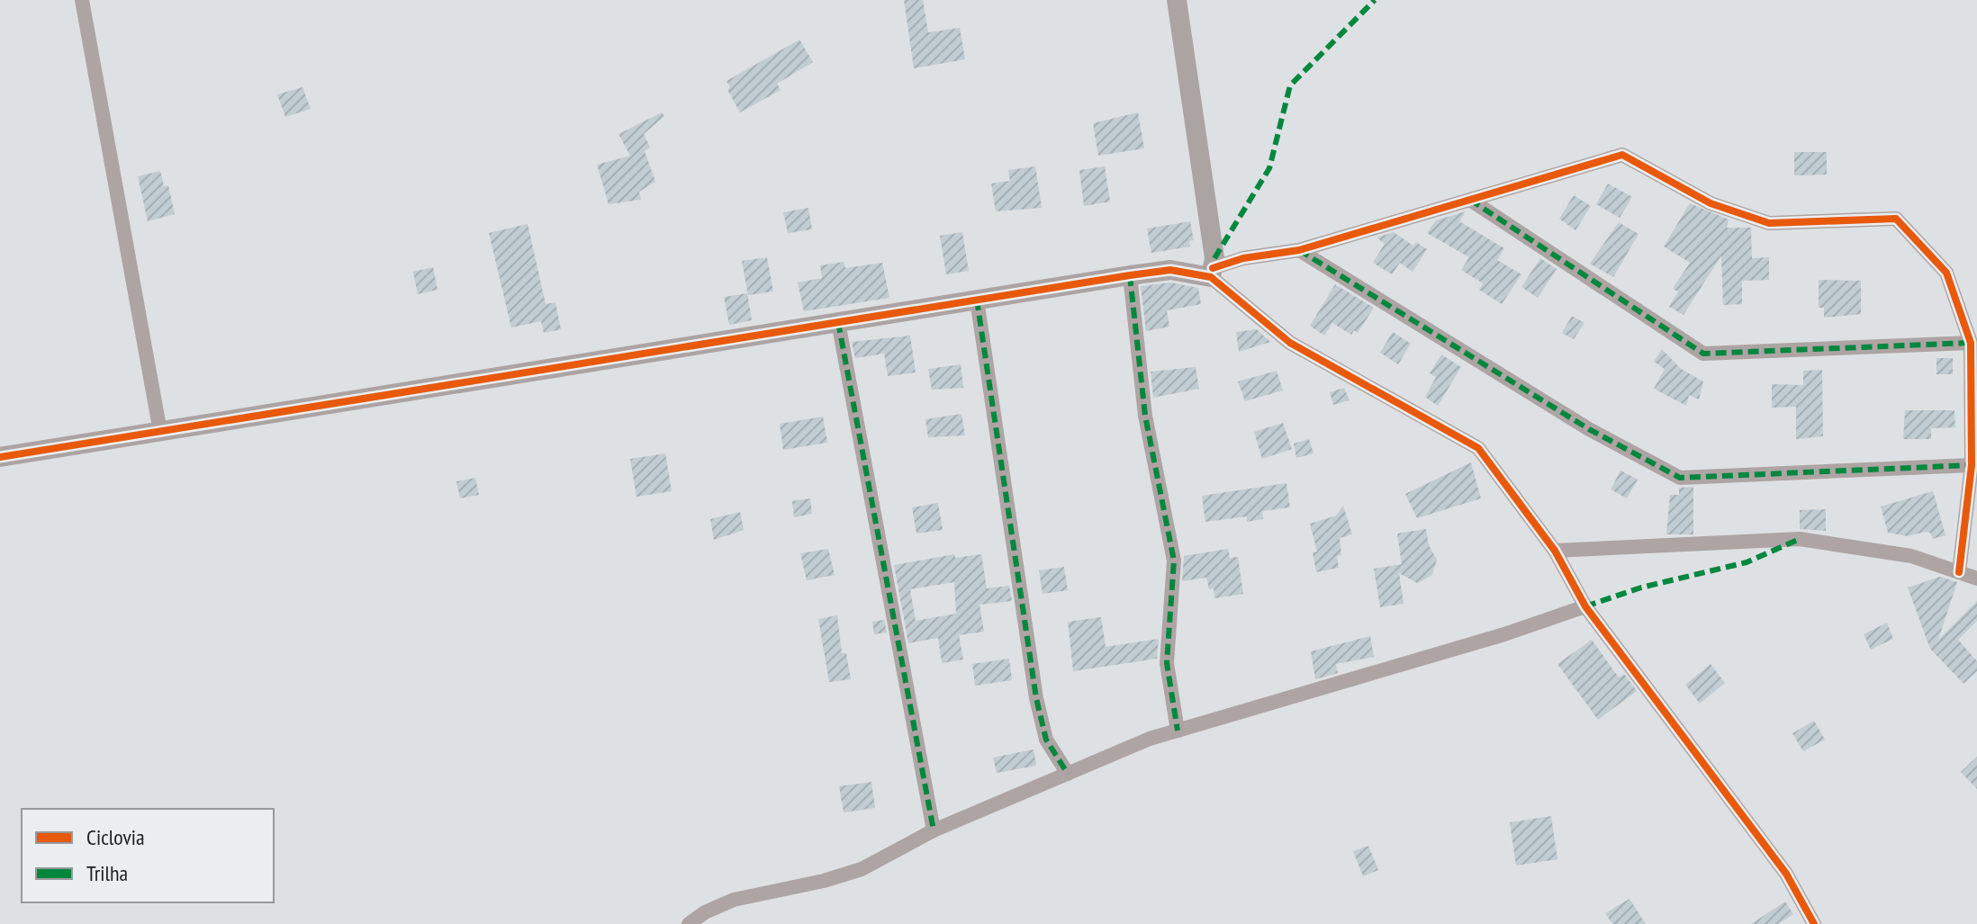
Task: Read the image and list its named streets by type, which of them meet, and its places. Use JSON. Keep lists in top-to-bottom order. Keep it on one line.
{"legend":["Ciclovia","Trilha"]}
